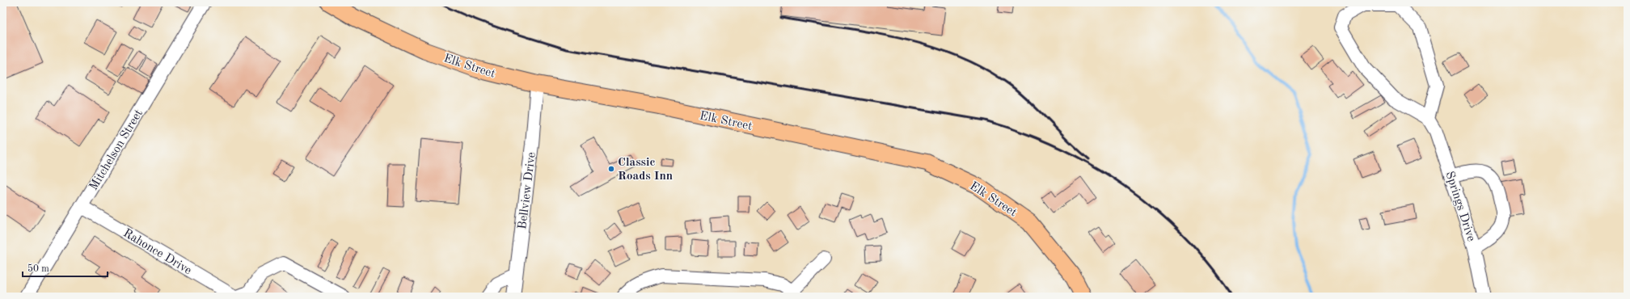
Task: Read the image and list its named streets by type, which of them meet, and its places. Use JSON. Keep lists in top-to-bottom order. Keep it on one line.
{"streets":{"main road":["Elk Street"],"street":["Mitchelson Street","Bellview Drive","Springs Drive","Rahonce Drive"]},"crossings":[["Elk Street","Bellview Drive"],["Mitchelson Street","Rahonce Drive"]],"places":["Classic Roads Inn"],"scale_bar":"50 m"}
